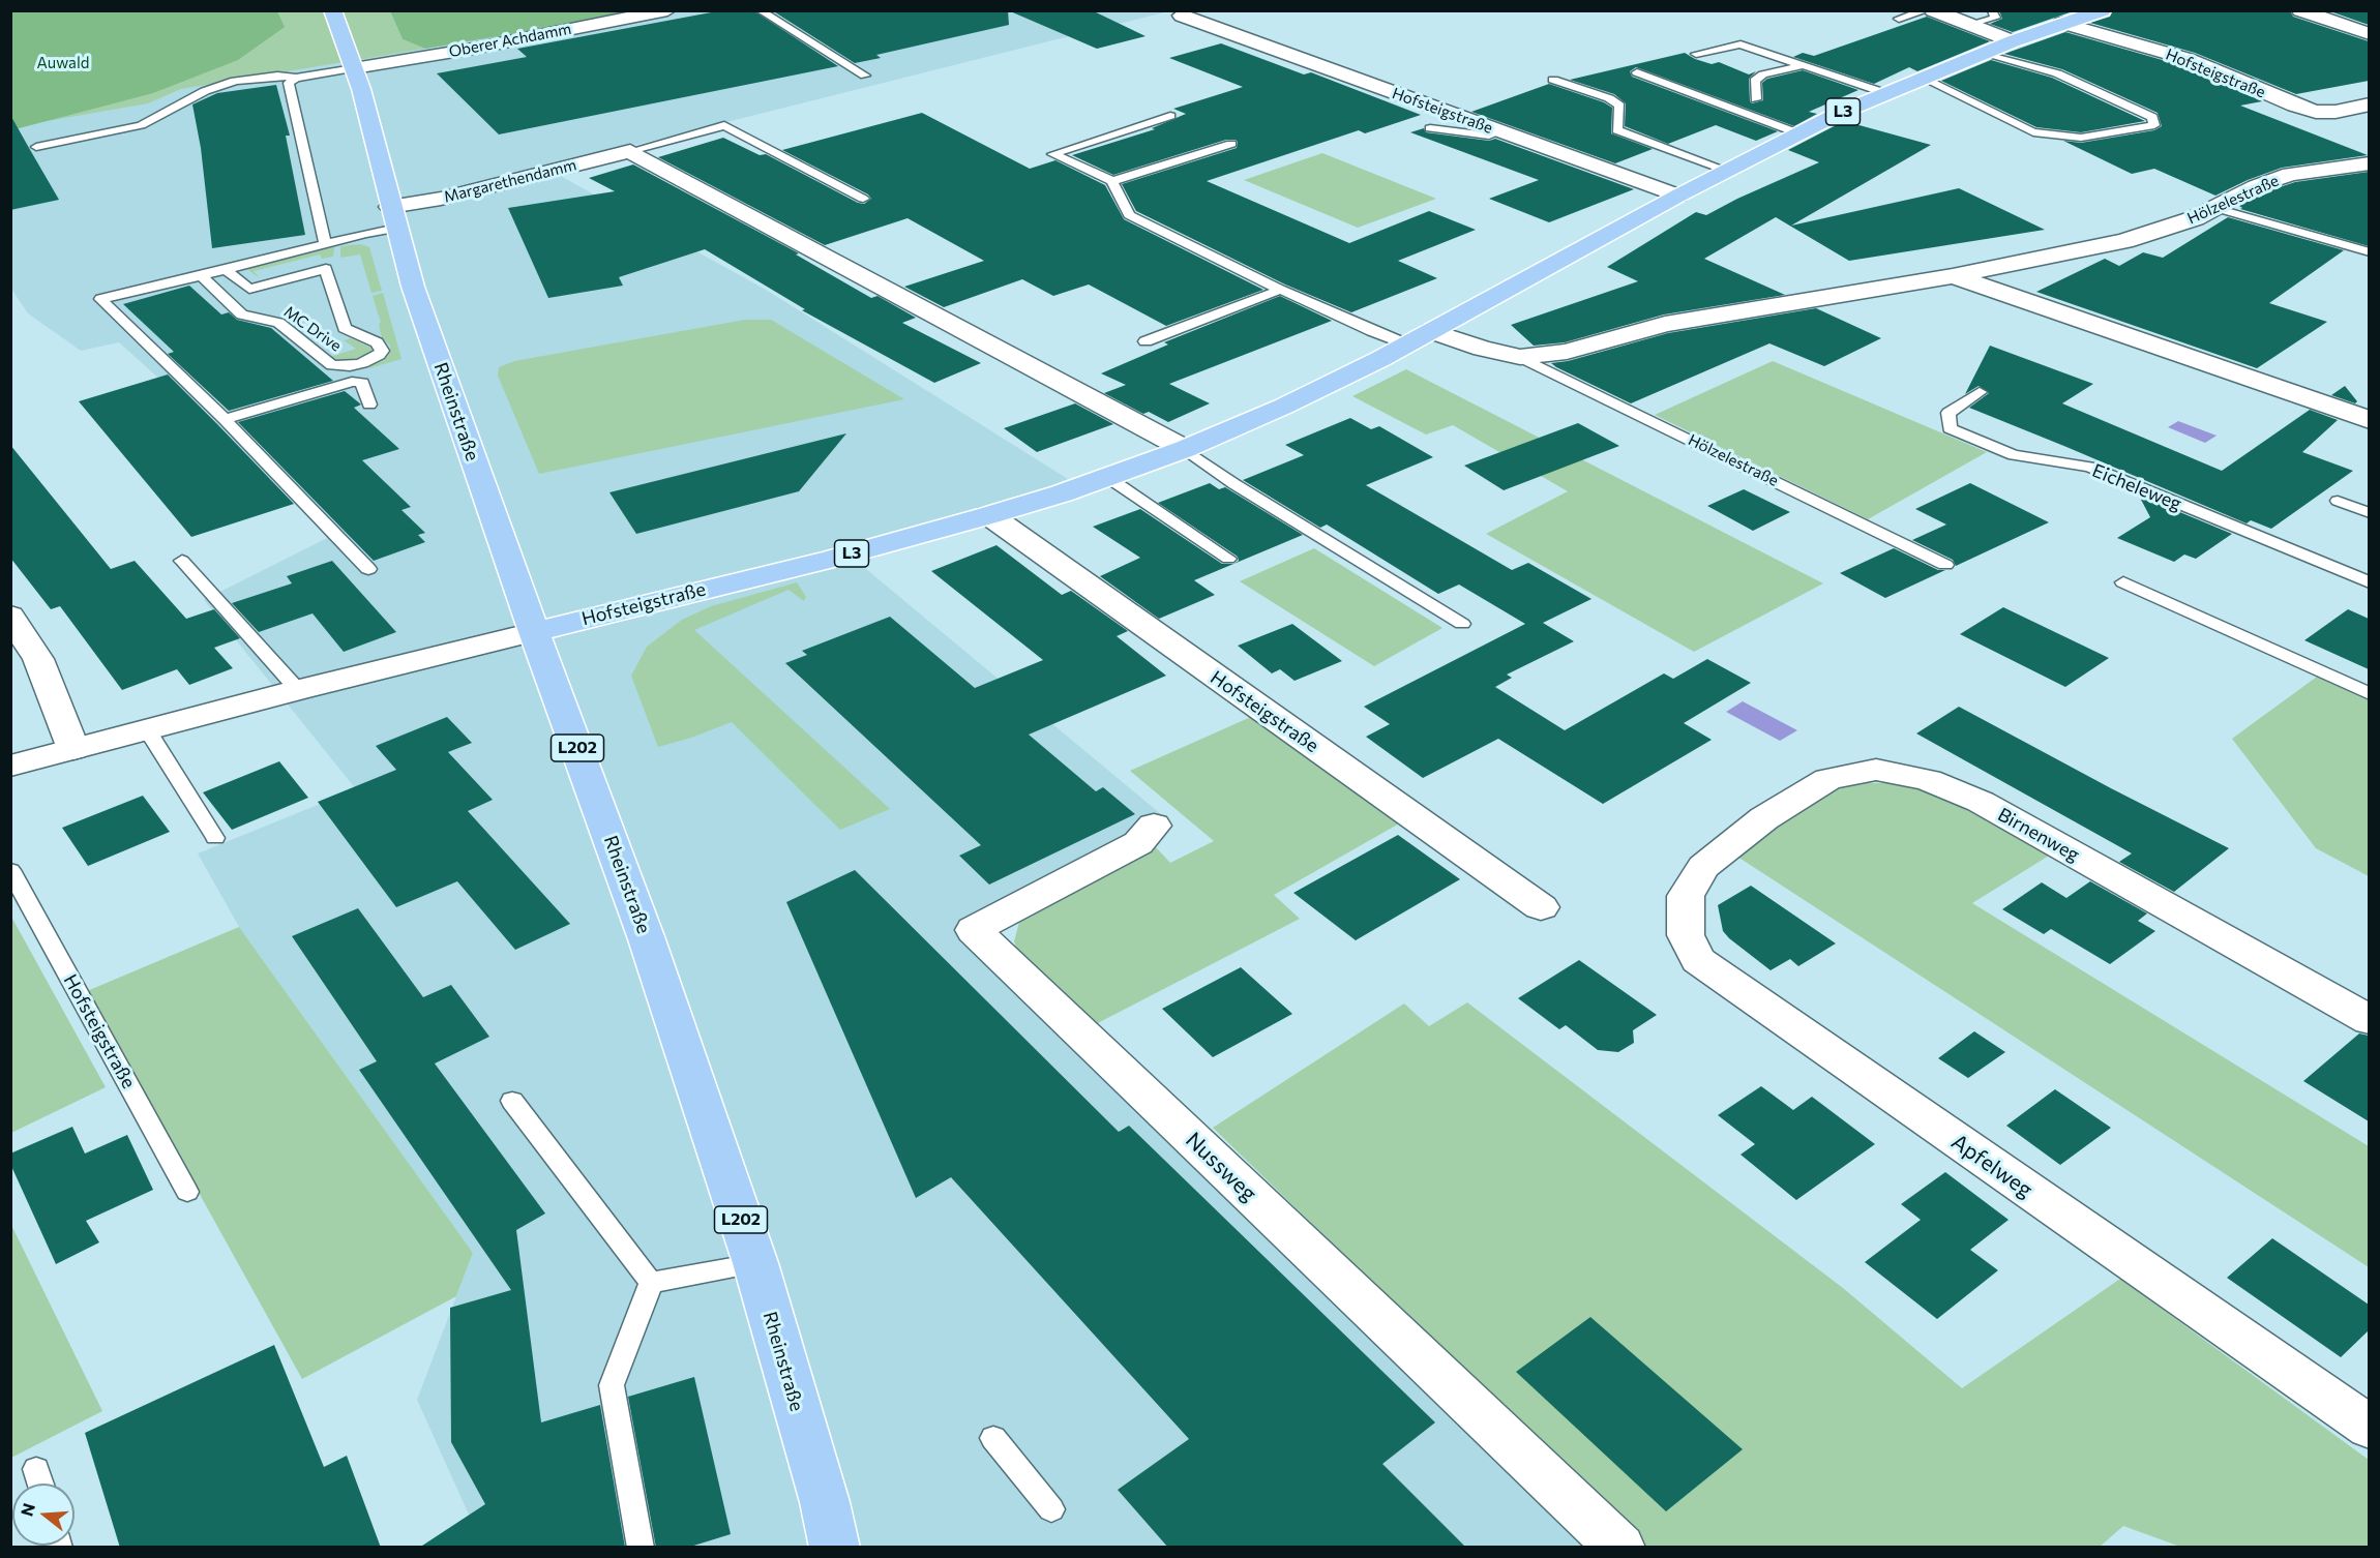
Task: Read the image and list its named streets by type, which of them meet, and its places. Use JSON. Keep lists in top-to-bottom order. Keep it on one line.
{"streets":{"main road":["Hofsteigstraße","L3","Rheinstraße","L202"],"street":["Oberer Achdamm","Margarethendamm","Hölzelestraße","Birnenweg","Apfelweg","Nussweg"],"lane":["MC Drive","Eicheleweg"]},"crossings":[["Oberer Achdamm","Rheinstraße"],["Hofsteigstraße","Hölzelestraße"],["Hofsteigstraße","Rheinstraße"],["Margarethendamm","Rheinstraße"],["Birnenweg","Apfelweg"]],"parks":["Auwald"],"north":"left"}
